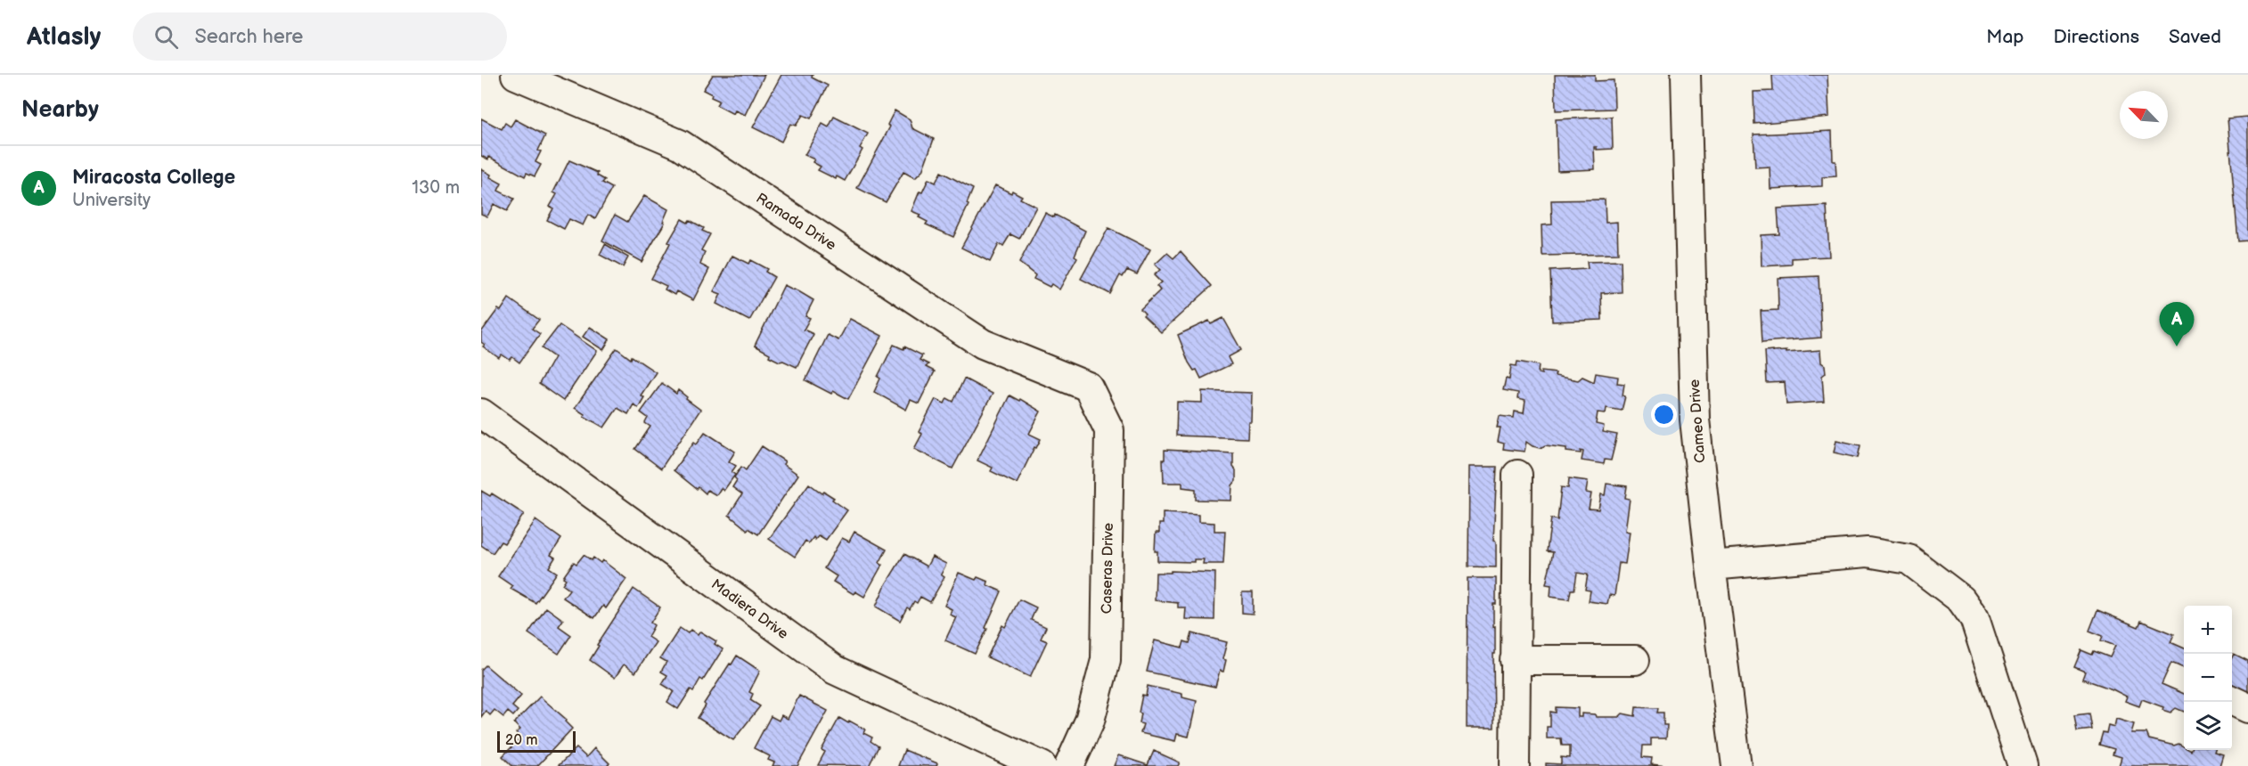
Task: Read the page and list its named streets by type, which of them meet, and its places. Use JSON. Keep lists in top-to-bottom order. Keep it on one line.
{"streets":{"street":["Ramada Drive","Cameo Drive","Caseras Drive","Madiera Drive"]},"crossings":[["Ramada Drive","Caseras Drive"]],"scale_bar":"20 m","north":"top left","page":{"header":"Atlasly","search":"Search here","nav":["Map","Directions","Saved"],"heading":"Nearby","list":[{"mark":"A","name":"Miracosta College","note":"University","value":"130 m"}],"pins":"A","map_buttons":["+","−"],"scale":"20 m"}}
